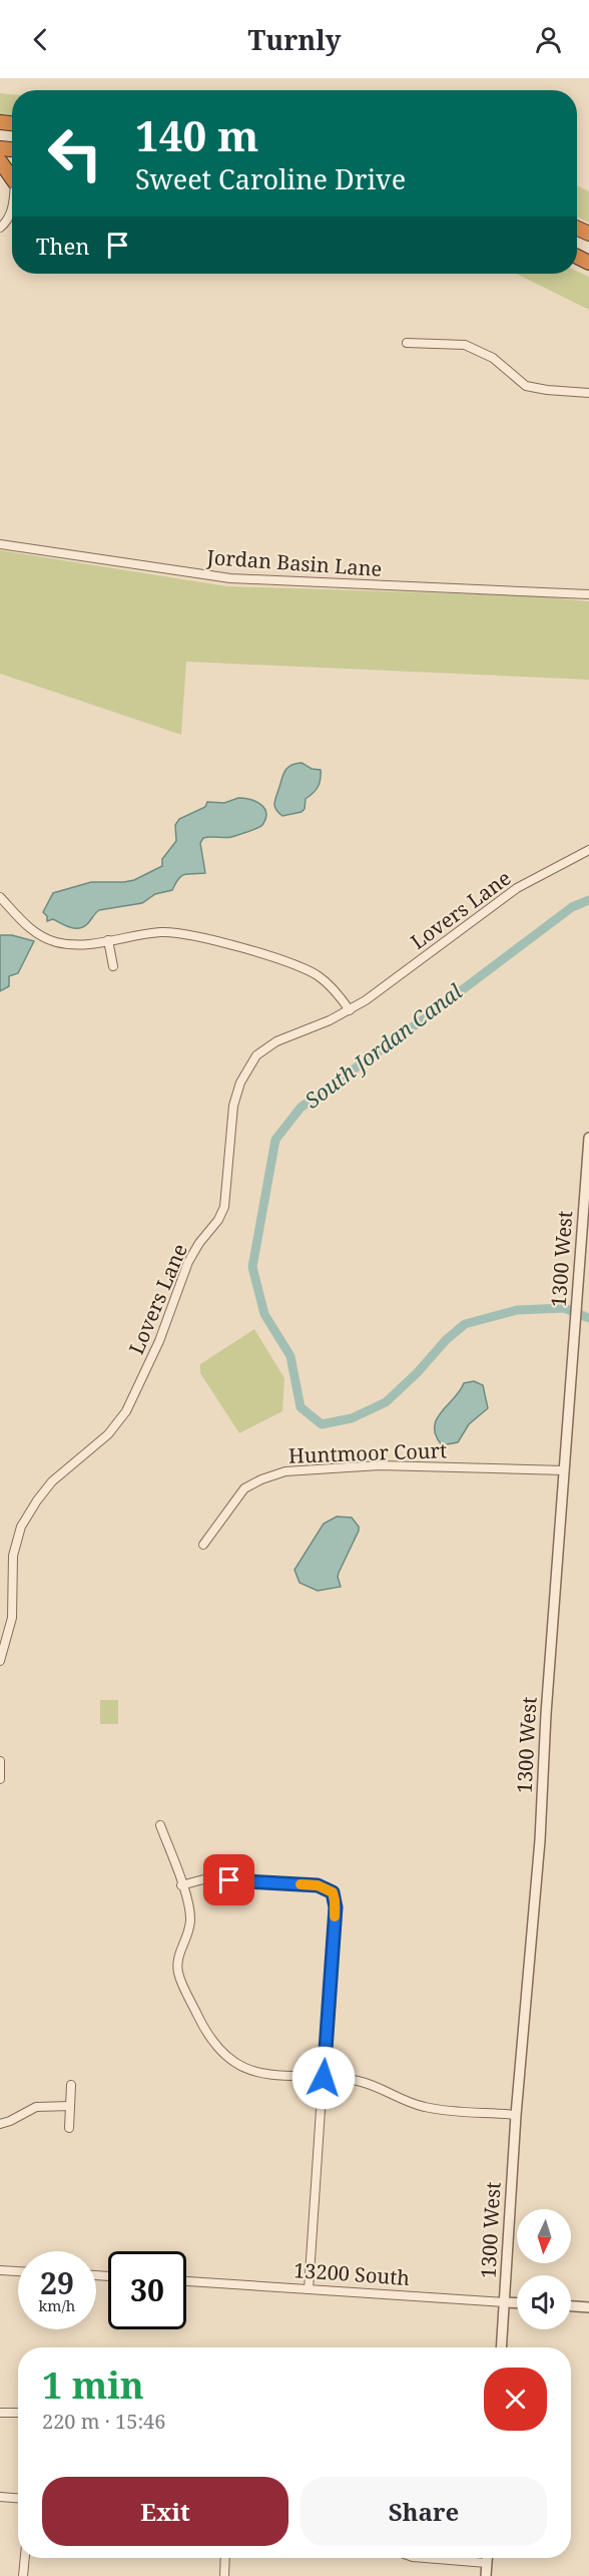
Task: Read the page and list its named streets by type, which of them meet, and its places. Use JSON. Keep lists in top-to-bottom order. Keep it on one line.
{"streets":{"street":["Jordan Basin Lane","Lovers Lane","1300 West","Huntmoor Court","13200 South"]},"crossings":[["1300 West","Huntmoor Court"],["1300 West","13200 South"]],"water":["South Jordan Canal"],"north":"bottom","page":{"header":"Turnly","turn":["140 m","Sweet Caroline Drive"],"then":"Then","speed":"29 km/h","limit":"30","heading":["1 min","220 m · 15:46"],"buttons":["Exit","Share"]}}
